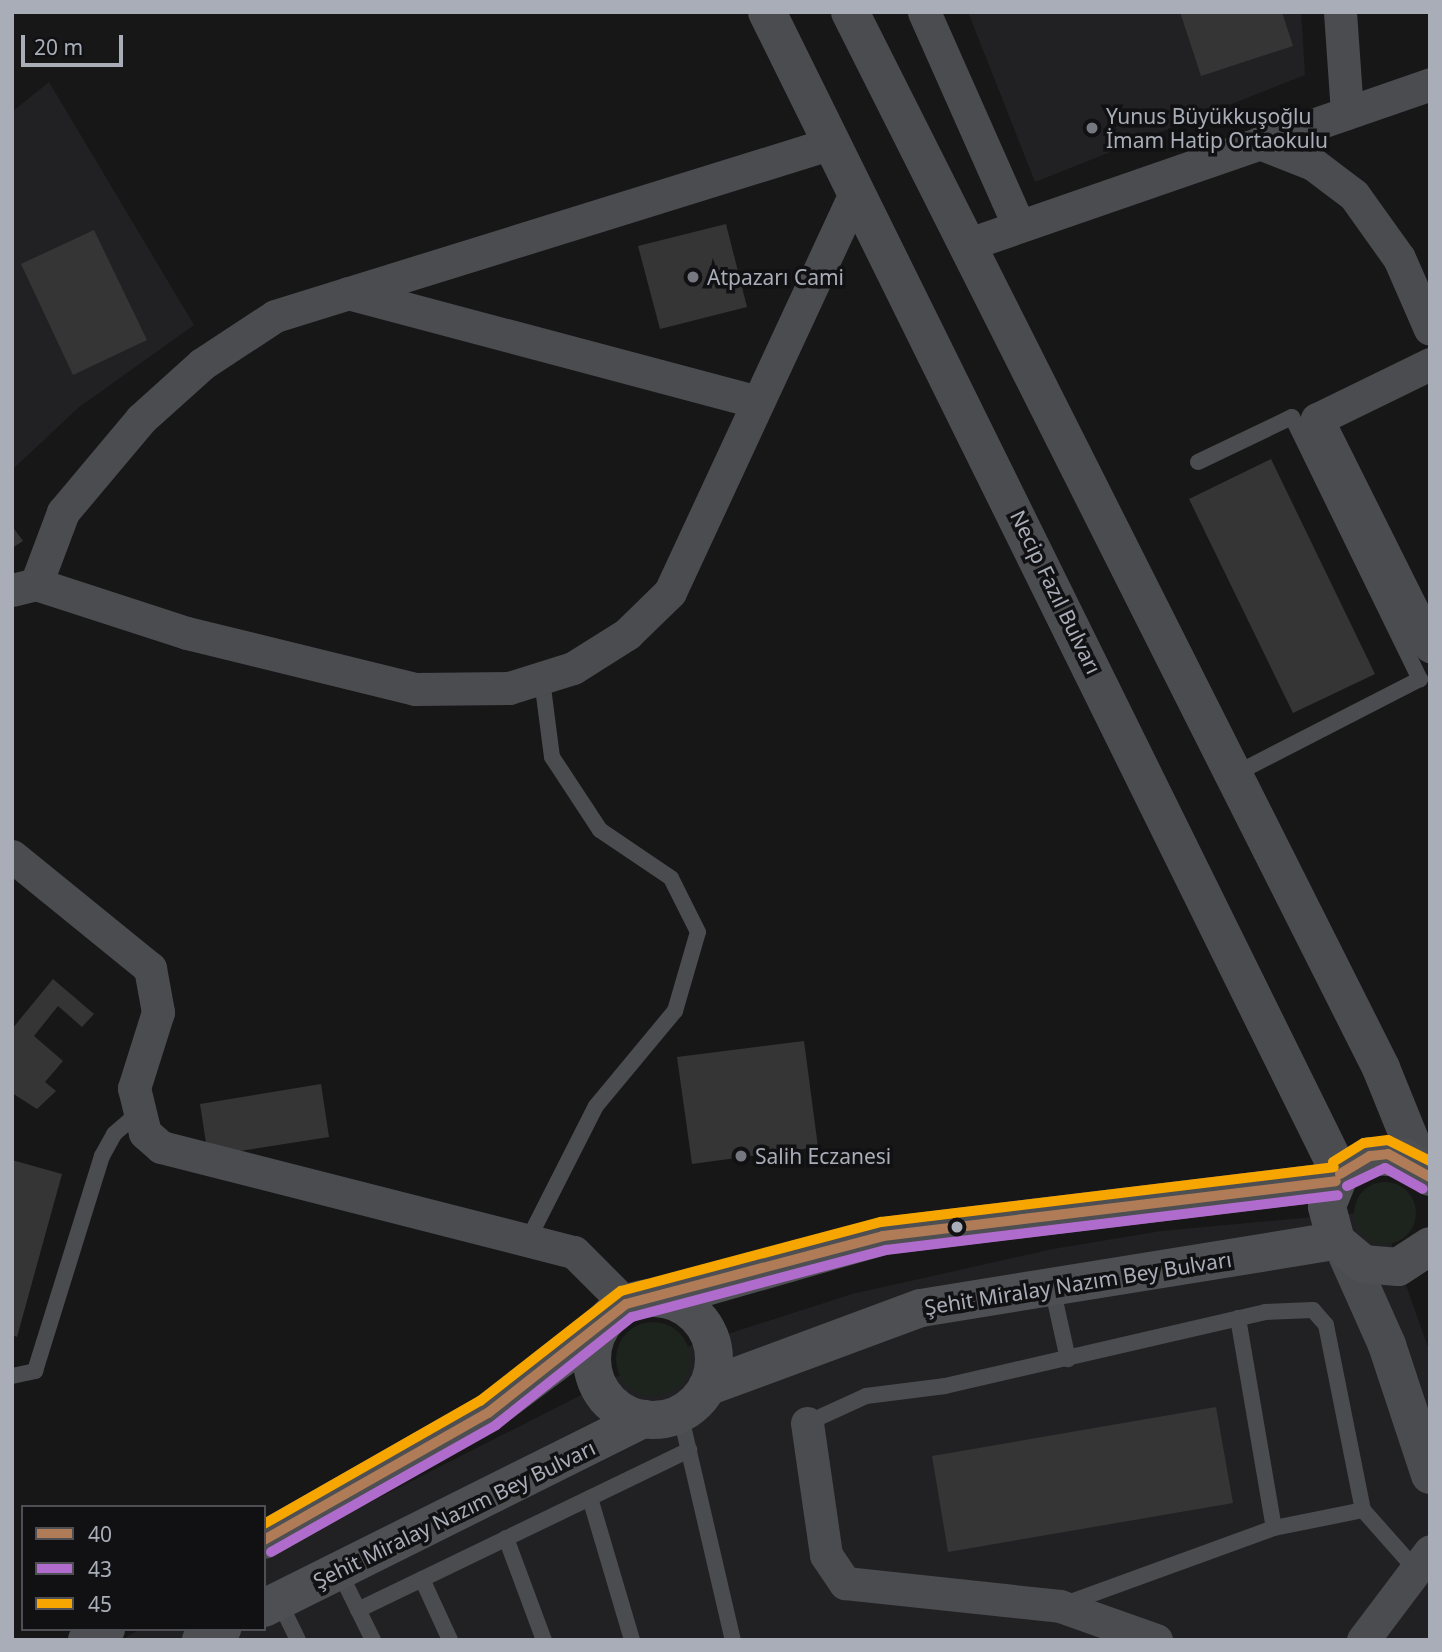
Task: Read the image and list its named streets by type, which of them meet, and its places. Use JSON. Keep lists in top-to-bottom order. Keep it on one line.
{"streets":{"main road":["Şehit Miralay Nazım Bey Bulvarı"],"street":["Necip Fazıl Bulvarı"]},"places":["Yunus Büyükkuşoğlu İmam Hatip Ortaokulu","Atpazarı Cami","Salih Eczanesi"],"lines":["transit line 45","transit line 40","transit line 43"],"legend":["40","43","45"],"scale_bar":"20 m"}
